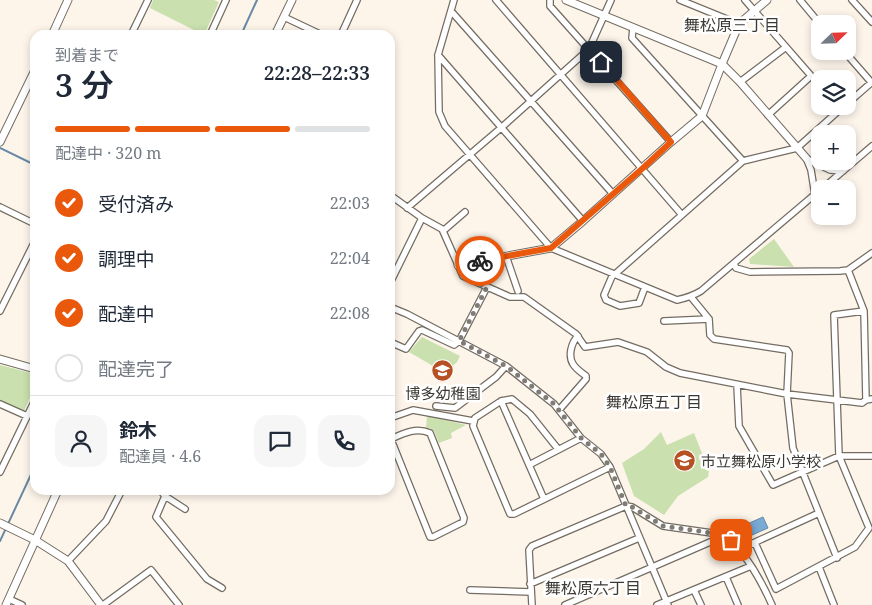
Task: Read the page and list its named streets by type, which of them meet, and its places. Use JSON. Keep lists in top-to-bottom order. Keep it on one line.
{"districts":["舞松原三丁目","舞松原五丁目","舞松原六丁目"],"places":{"school or university":["博多幼稚園","市立舞松原小学校"]},"north":"top right","page":{"map_buttons":["+","−"],"heading":["3 分","到着まで","22:28–22:33"],"panel":["鈴木","配達員 · 4.6"],"bar":"配達中 · 320 m","list":[["受付済み","22:03"],["調理中","22:04"],["配達中","22:08"],"配達完了"]}}
